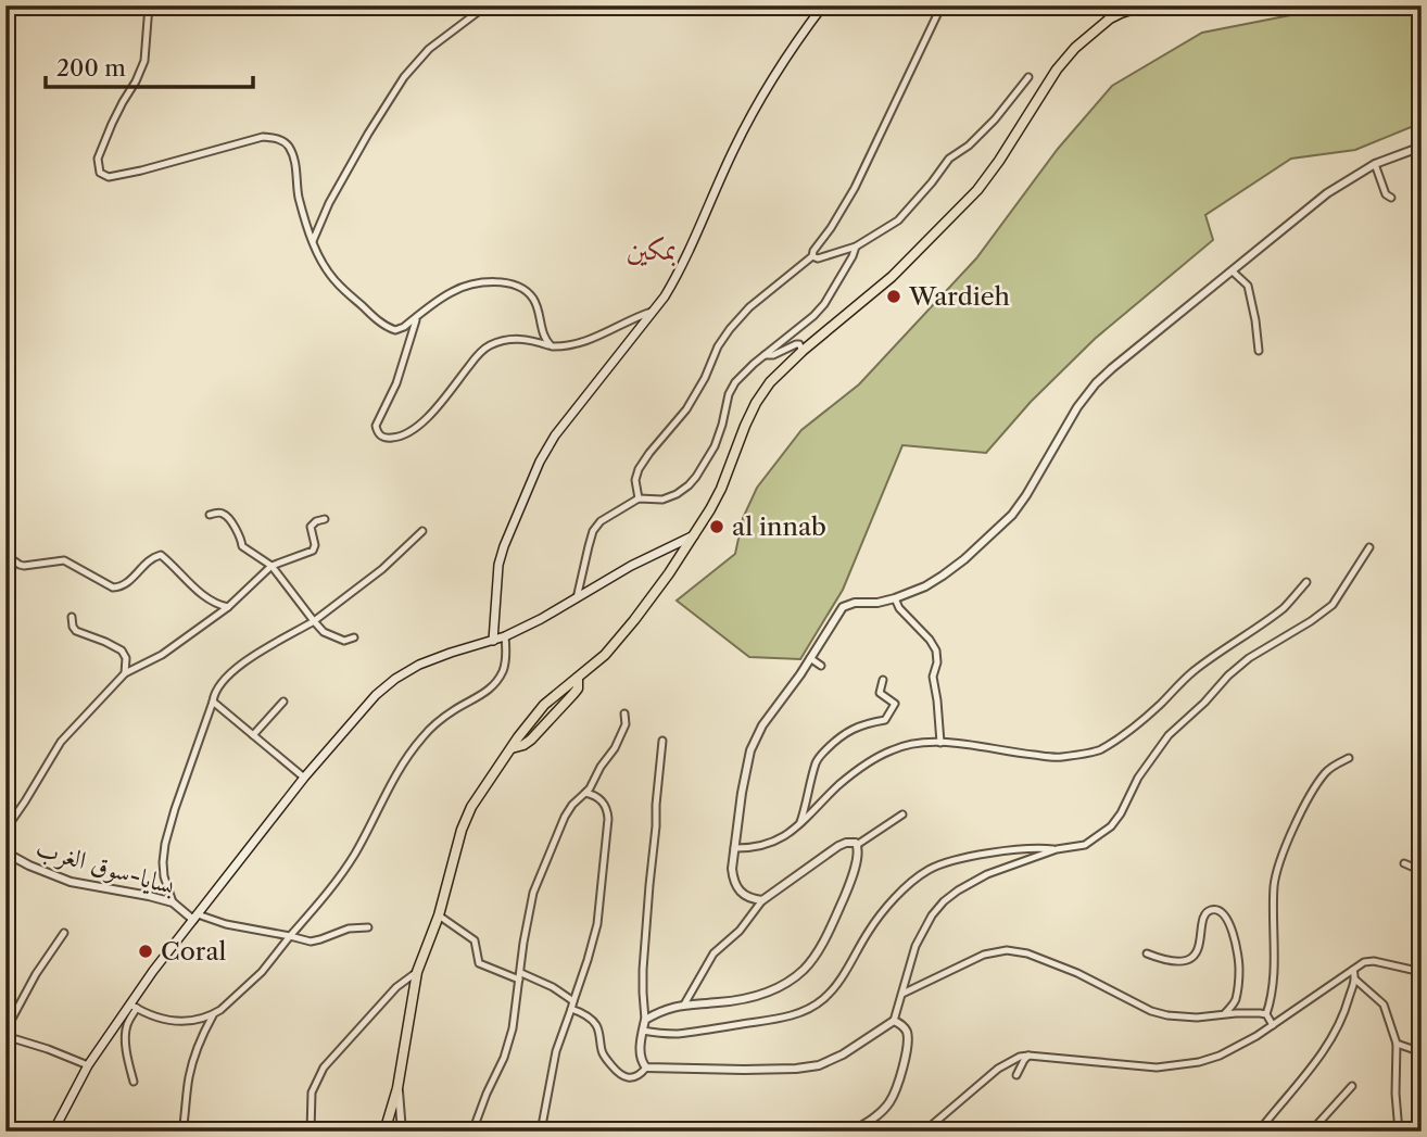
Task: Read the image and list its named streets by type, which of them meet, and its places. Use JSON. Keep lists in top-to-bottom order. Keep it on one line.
{"streets":{"street":["بسايا-سوق الغرب"]},"districts":["بمكين"],"places":["Wardieh","al innab","Coral"],"scale_bar":"200 m"}
